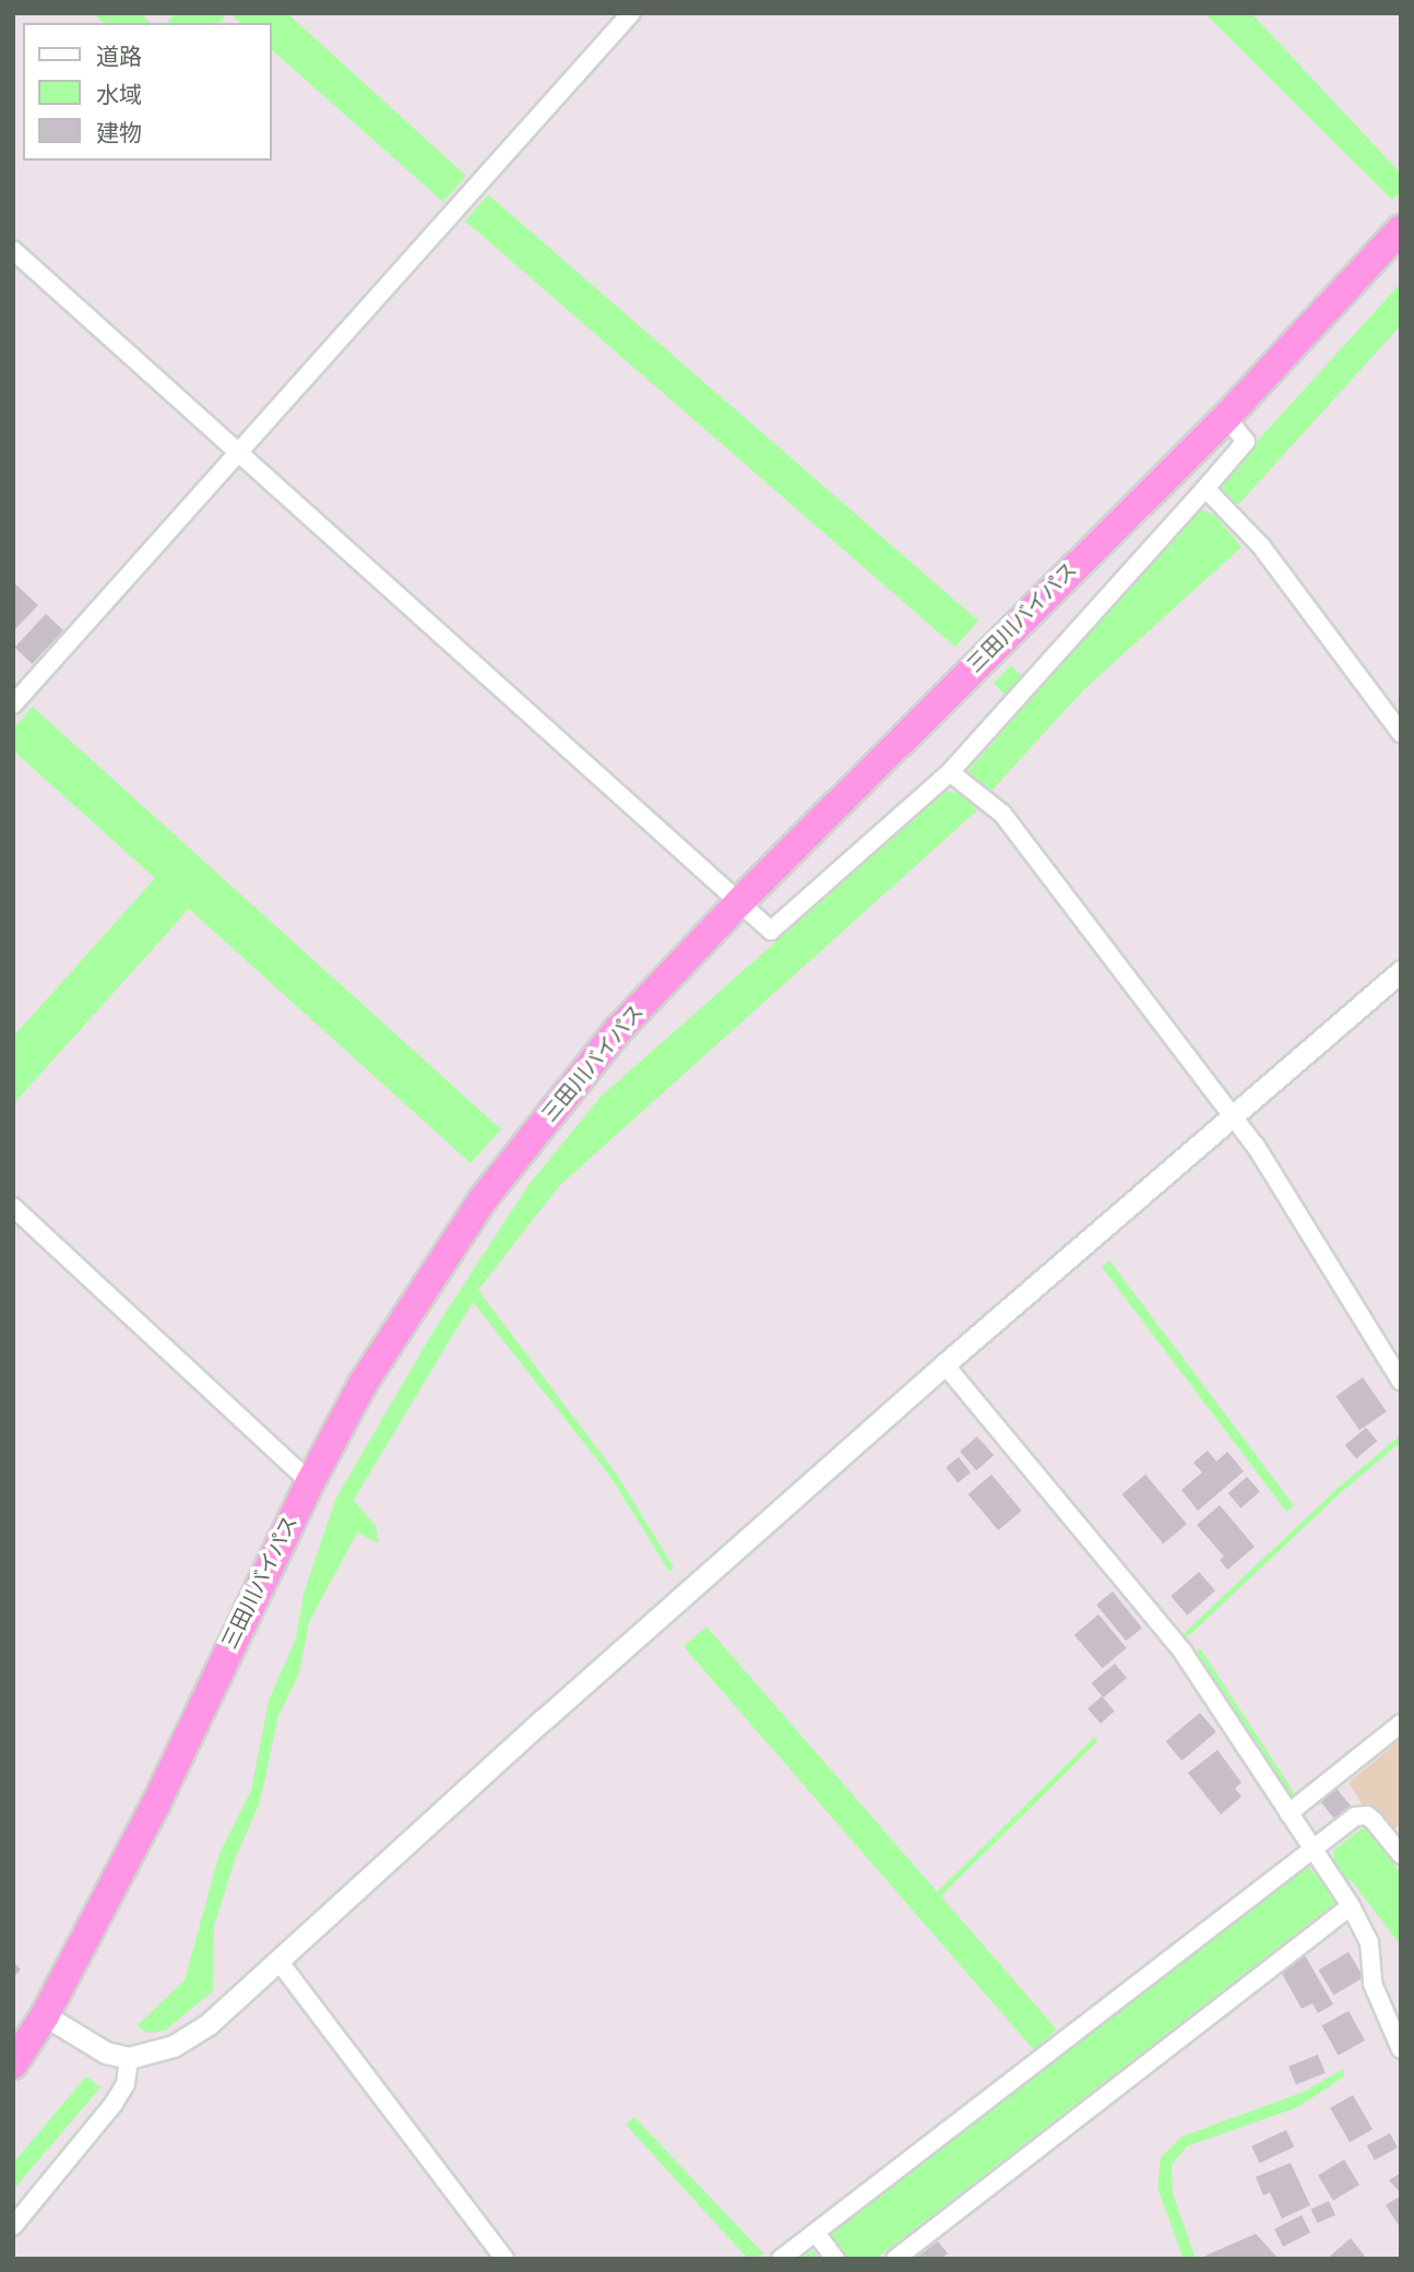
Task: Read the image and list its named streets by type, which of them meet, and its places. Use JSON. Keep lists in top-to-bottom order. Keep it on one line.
{"streets":{"highway":["三田川バイパス"]},"legend":["道路","水域","建物"]}
